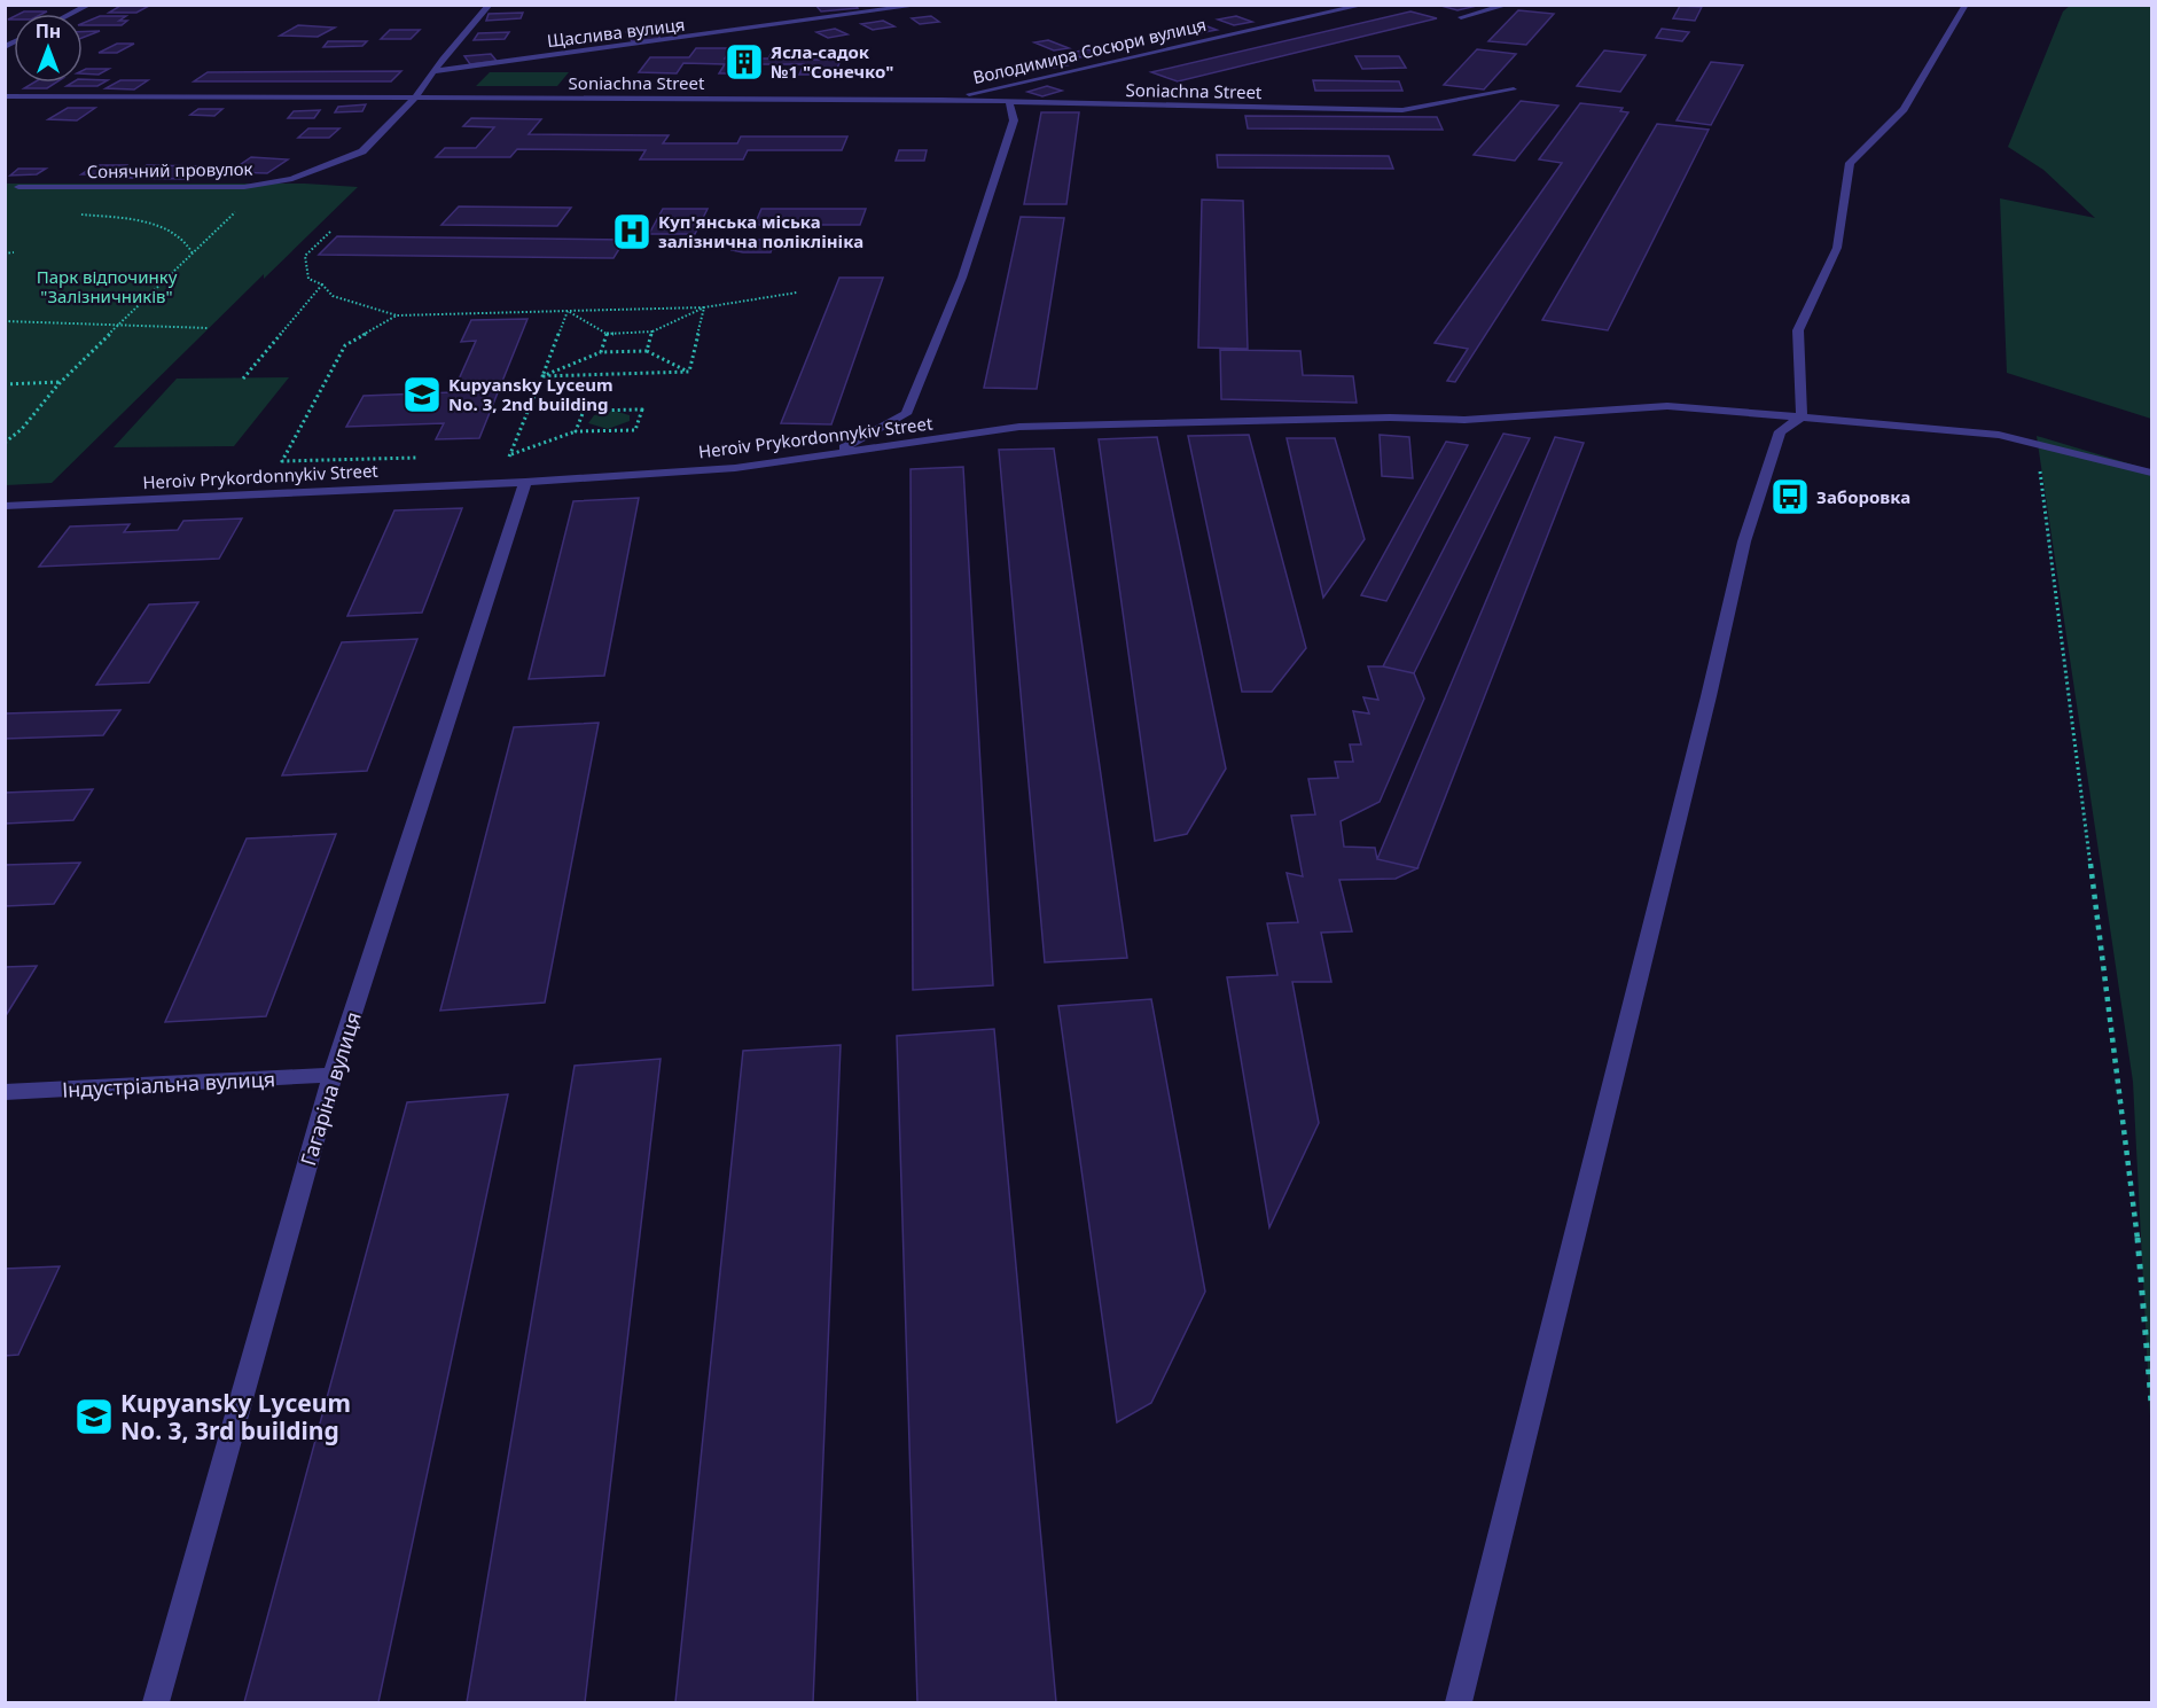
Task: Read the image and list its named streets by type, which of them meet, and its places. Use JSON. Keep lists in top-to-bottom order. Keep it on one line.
{"streets":{"street":["Щаслива вулиця","Володимира Сосюри вулиця","Soniachna Street","Сонячний провулок","Heroiv Prykordonnykiv Street","Індустріальна вулиця","Гагаріна вулиця"]},"crossings":[["Щаслива вулиця","Сонячний провулок"],["Володимира Сосюри вулиця","Soniachna Street"],["Soniachna Street","Сонячний провулок"],["Heroiv Prykordonnykiv Street","Гагаріна вулиця"],["Індустріальна вулиця","Гагаріна вулиця"]],"parks":["Парк відпочинку \"Залізничників\""],"places":{"building":["Ясла-садок №1 \"Сонечко\""],"hospital":["Куп'янська міська залізнична поліклініка"],"school or university":["Kupyansky Lyceum No. 3, 2nd building","Kupyansky Lyceum No. 3, 3rd building"],"bus stop":["Заборовка"]},"north":"top"}
